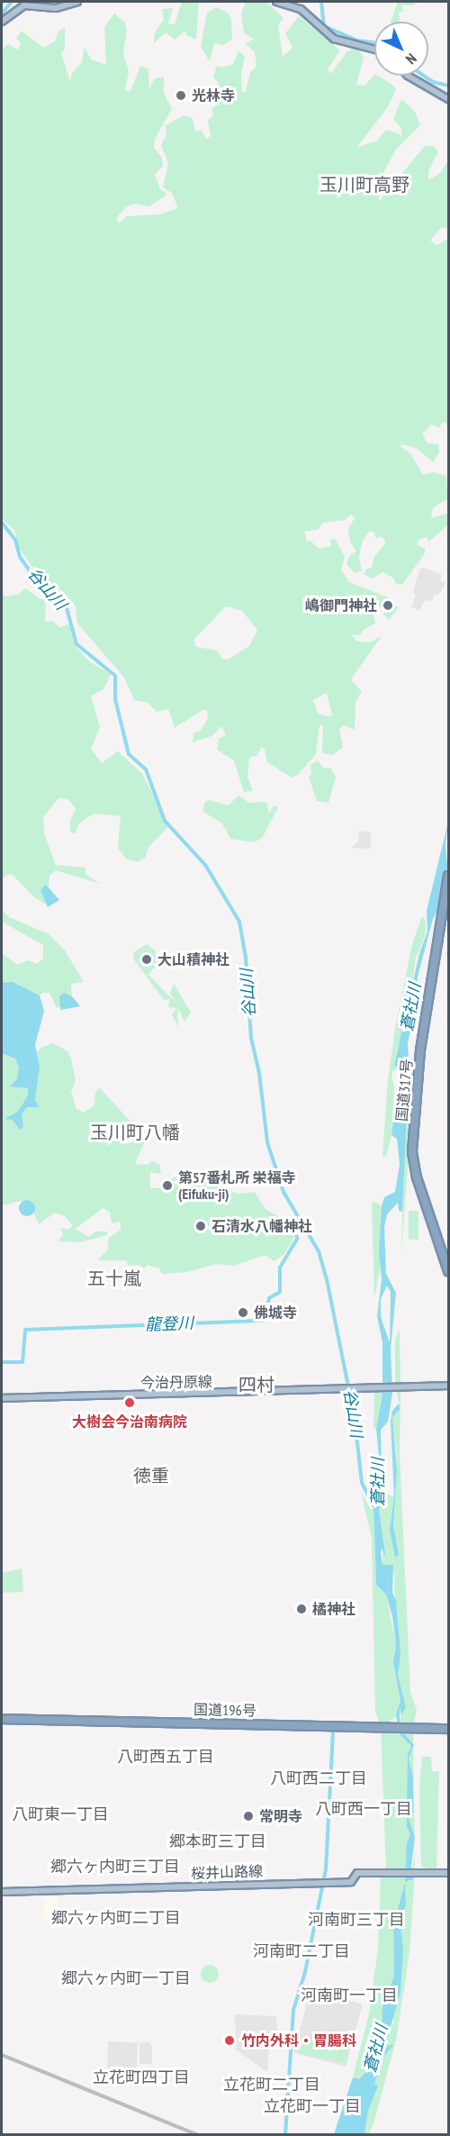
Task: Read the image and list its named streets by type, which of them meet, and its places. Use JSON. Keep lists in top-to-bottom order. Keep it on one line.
{"streets":{"highway":["国道317号","国道196号"],"main road":["今治丹原線","桜井山路線"]},"districts":["玉川町高野","玉川町八幡","五十嵐","四村","徳重","八町西五丁目","八町西二丁目","八町西一丁目","八町東一丁目","郷本町三丁目","郷六ヶ内町三丁目","郷六ヶ内町二丁目","河南町三丁目","河南町二丁目","郷六ヶ内町一丁目","河南町一丁目","立花町四丁目","立花町二丁目","立花町一丁目"],"water":["谷山川","蒼社川","龍登川"],"places":["光林寺","嶋御門神社","大山積神社","第57番札所 栄福寺 (Eifuku-ji)","石清水八幡神社","佛城寺","大樹会今治南病院","橘神社","常明寺","竹内外科・胃腸科"],"north":"bottom right"}
